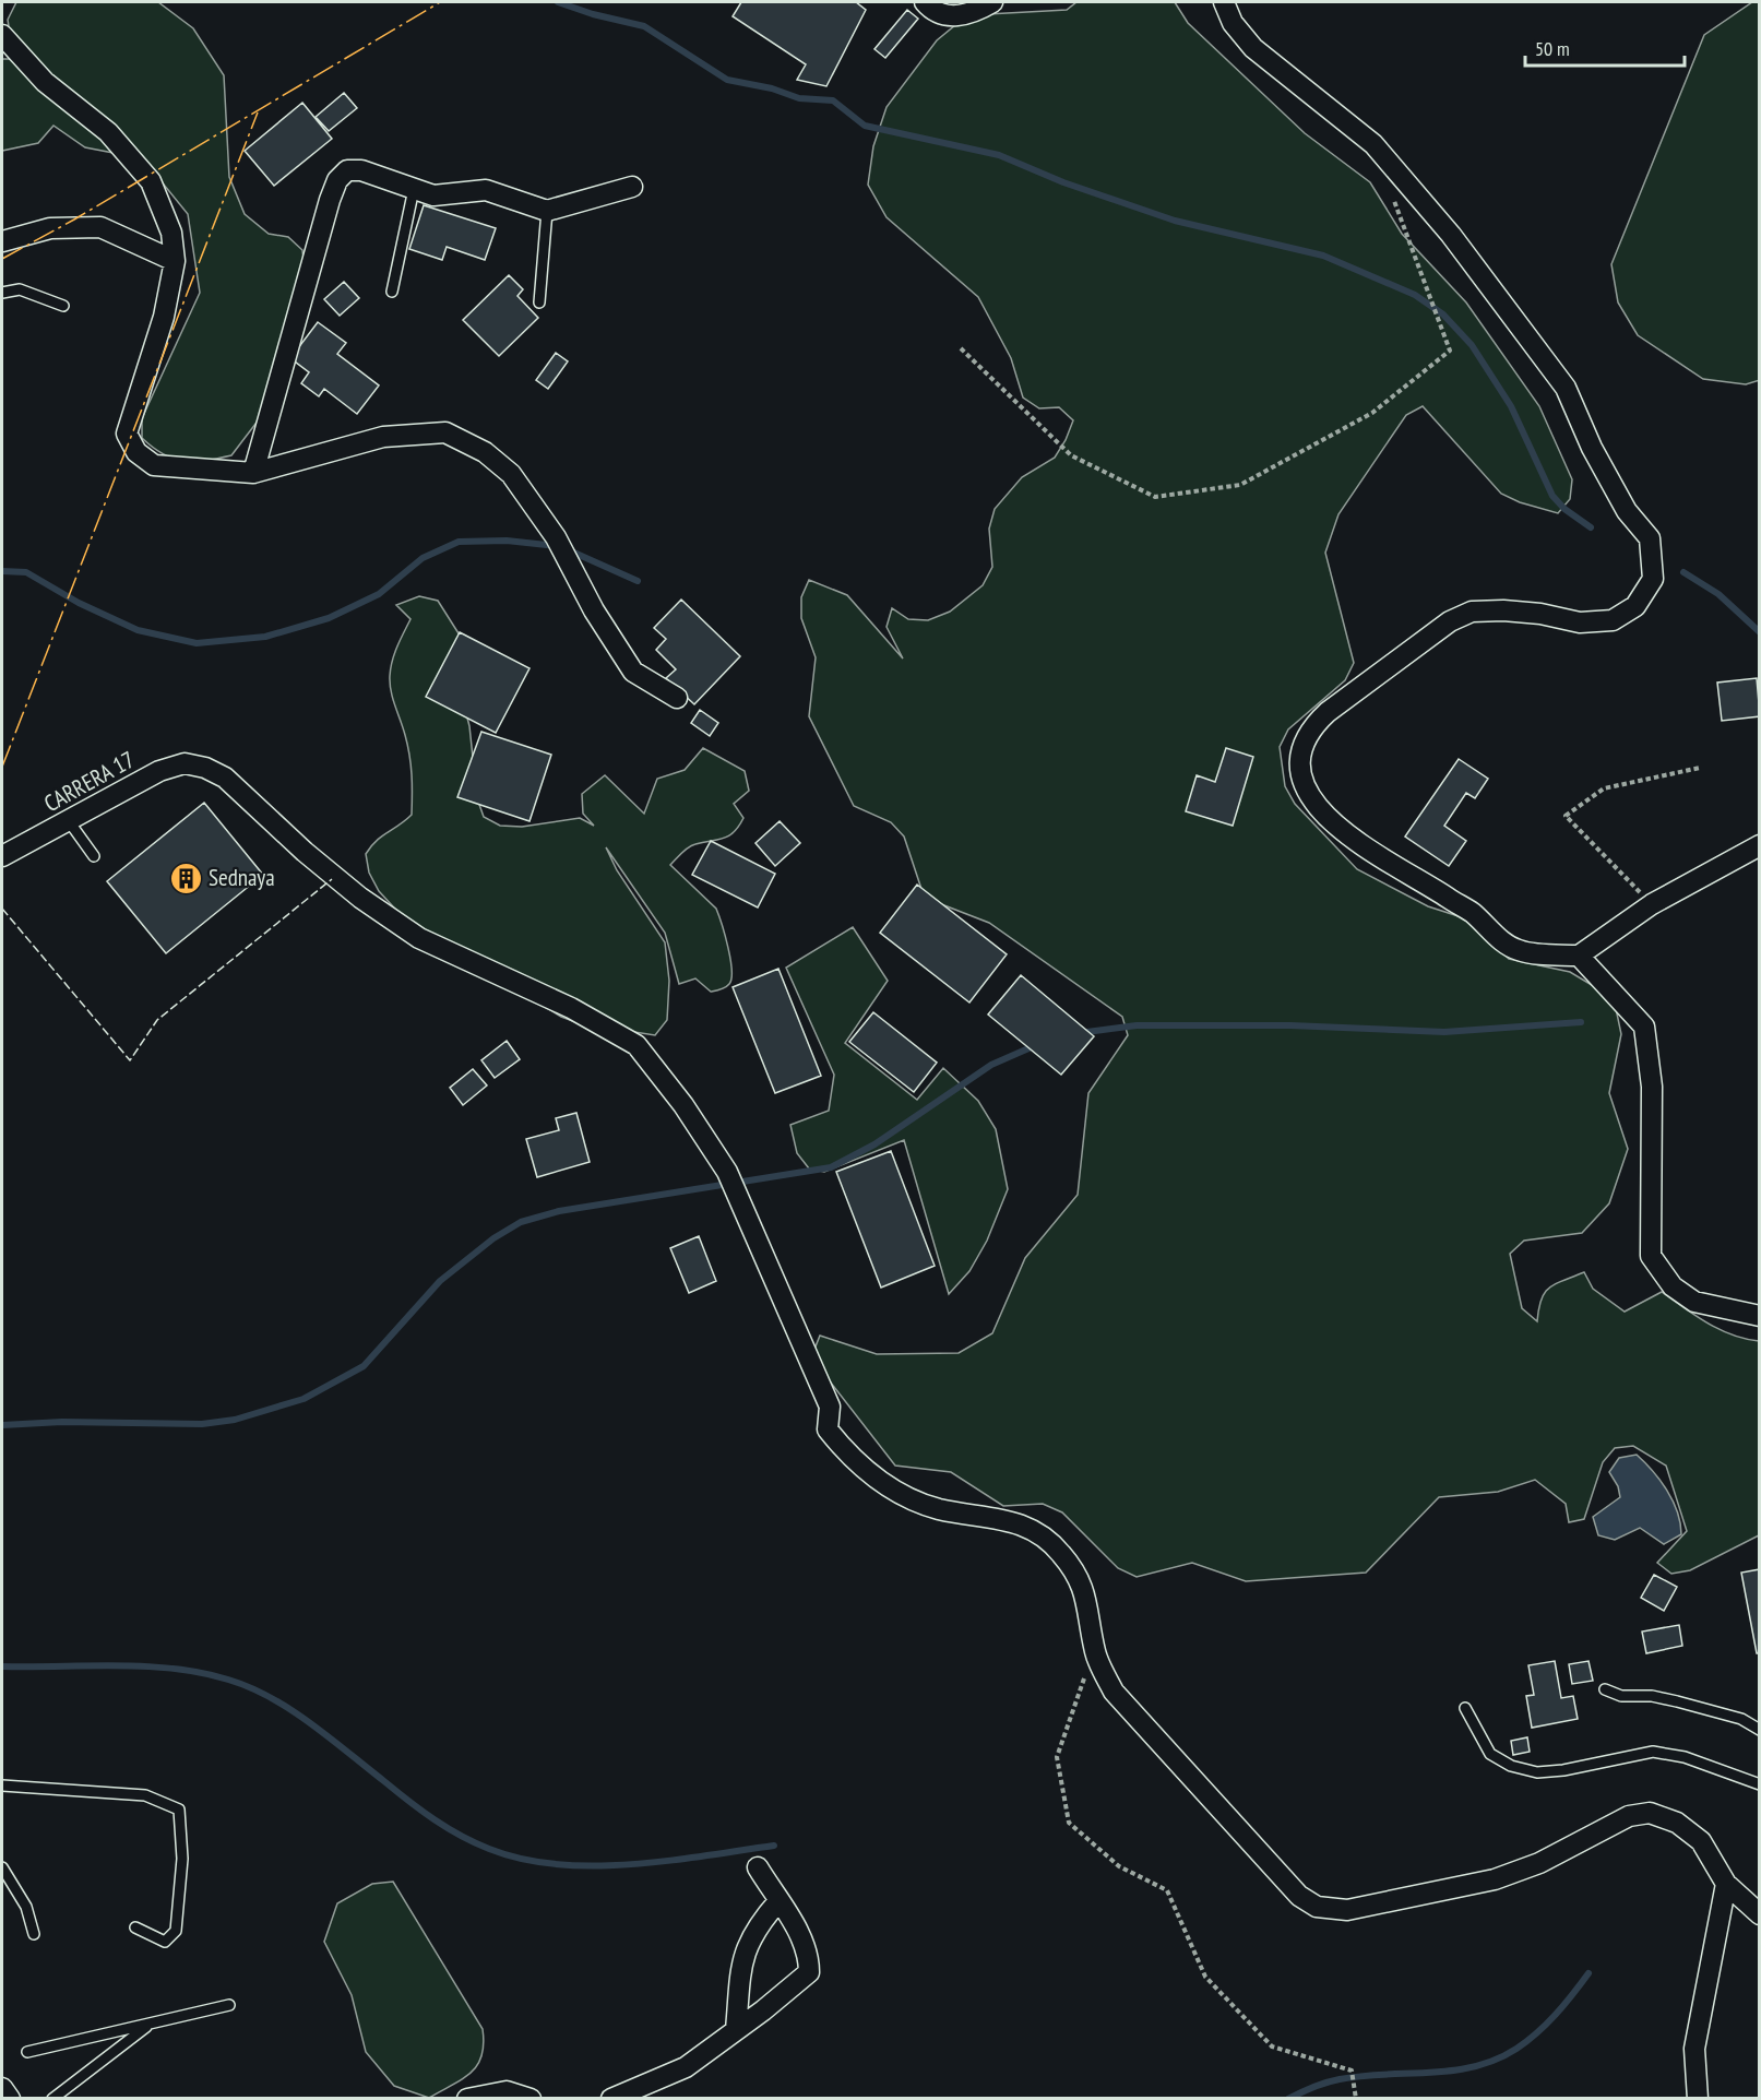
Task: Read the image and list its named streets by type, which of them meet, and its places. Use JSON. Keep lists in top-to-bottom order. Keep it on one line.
{"streets":{"street":["CARRERA 17"]},"places":{"building":["Sednaya"]},"scale_bar":"50 m"}
